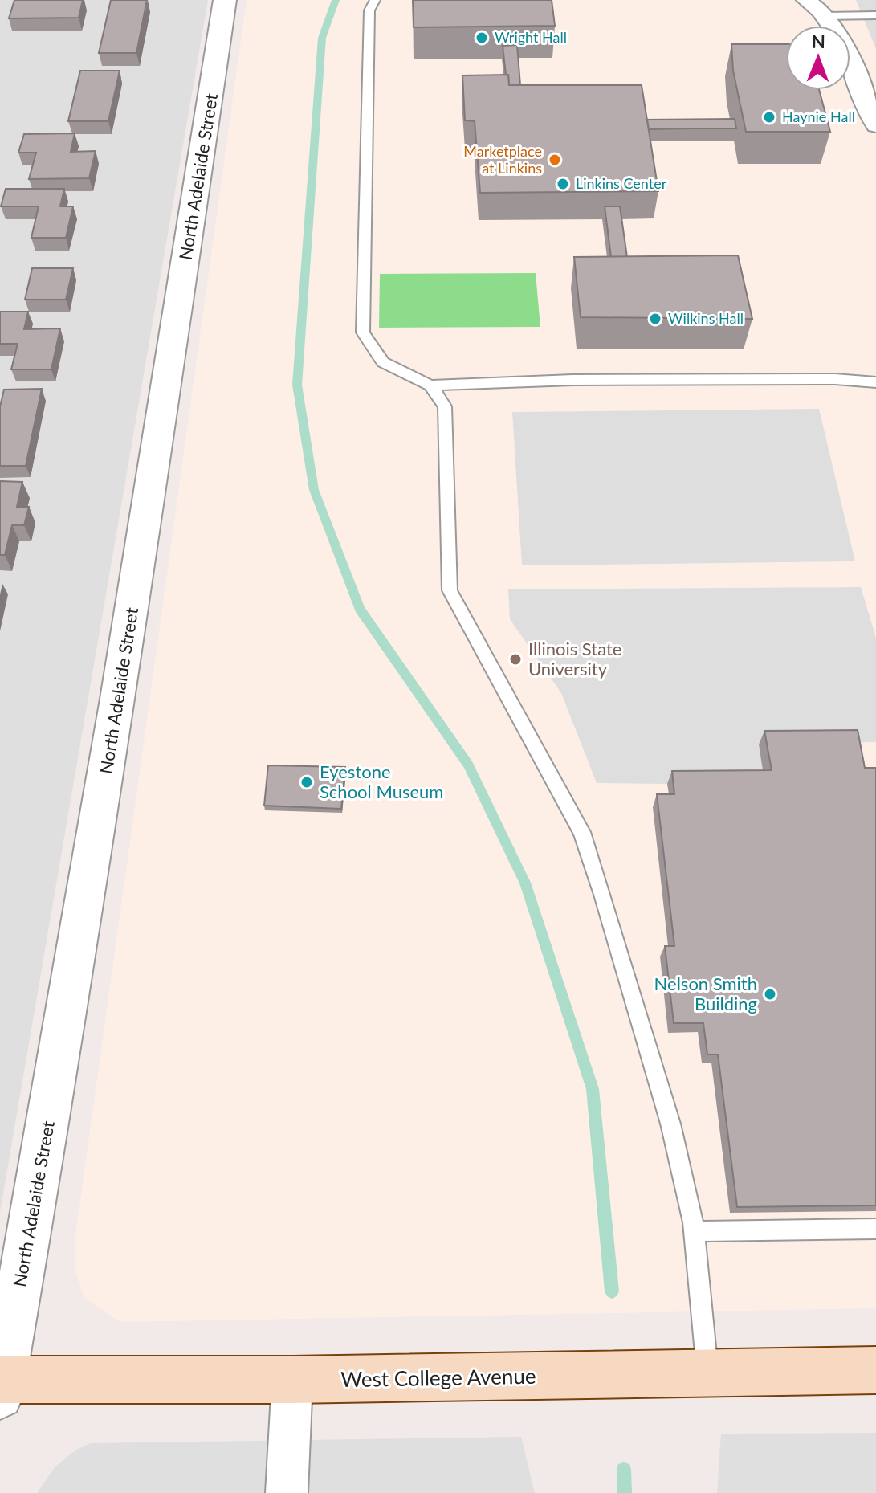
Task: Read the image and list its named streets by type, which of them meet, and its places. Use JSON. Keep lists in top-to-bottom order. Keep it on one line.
{"streets":{"main road":["West College Avenue"],"street":["North Adelaide Street"]},"crossings":[["North Adelaide Street","West College Avenue"]],"places":["Wright Hall","Haynie Hall","Marketplace at Linkins","Linkins Center","Wilkins Hall","Illinois State University","Eyestone School Museum","Nelson Smith Building"],"north":"top"}
